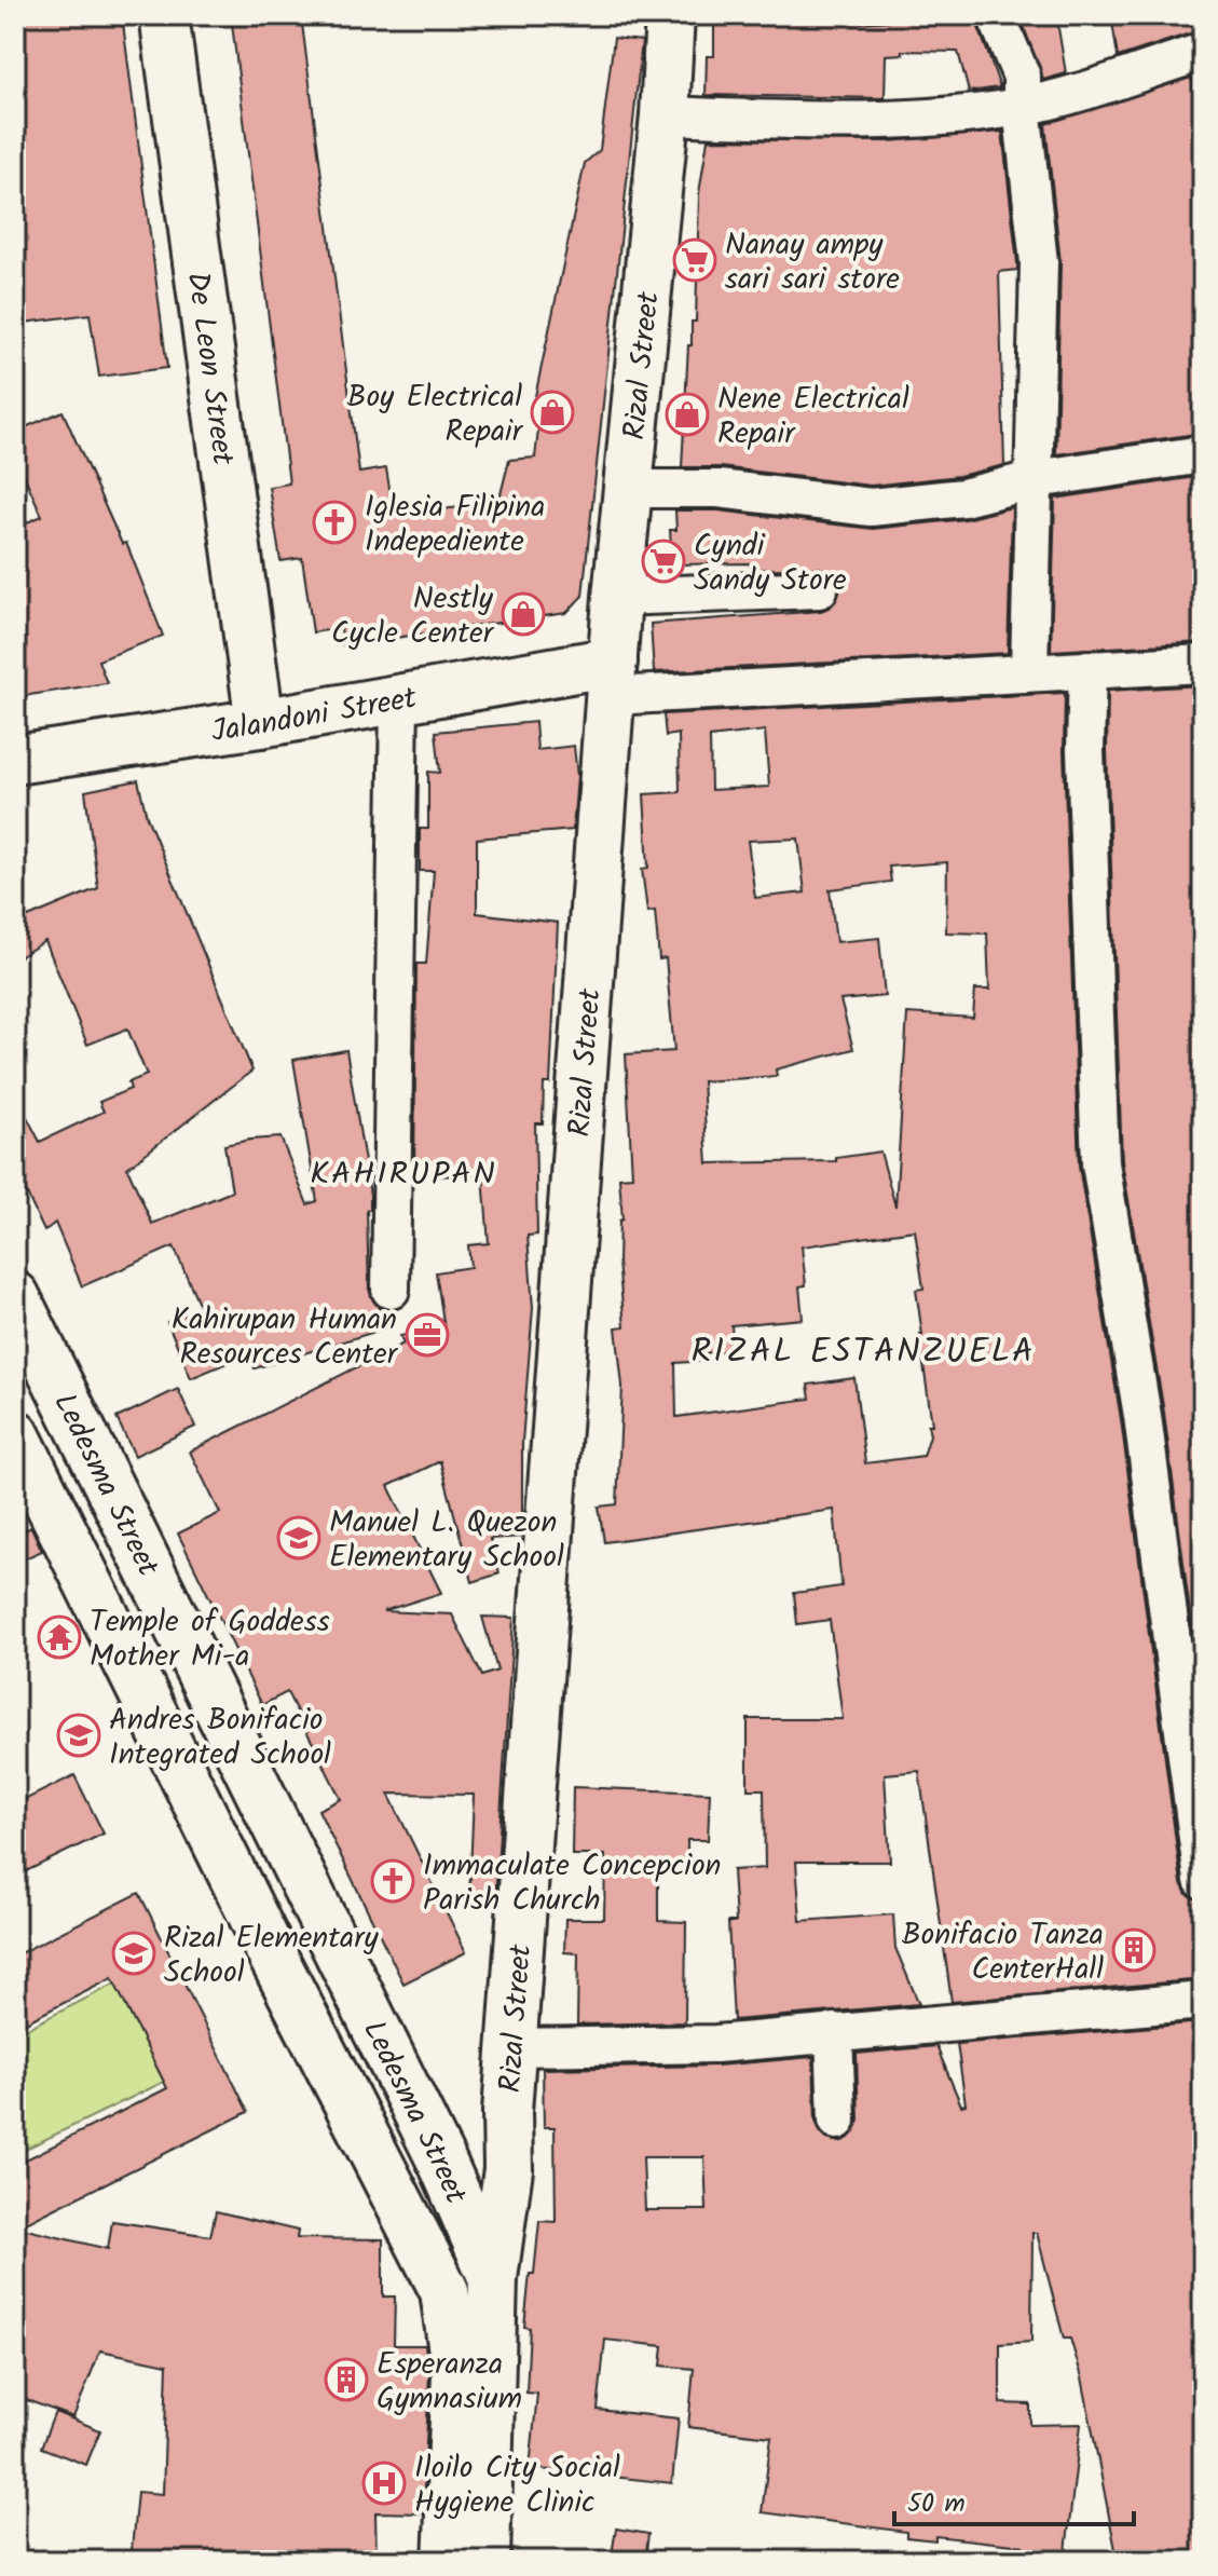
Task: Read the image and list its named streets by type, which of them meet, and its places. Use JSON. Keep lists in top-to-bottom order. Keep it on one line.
{"streets":{"main road":["Rizal Street","De Leon Street","Jalandoni Street","Ledesma Street"]},"crossings":[["Rizal Street","Jalandoni Street"],["Rizal Street","Ledesma Street"],["De Leon Street","Jalandoni Street"]],"districts":["KAHIRUPAN","RIZAL ESTANZUELA"],"places":{"supermarket":["Nanay ampy sari sari store","Cyndi Sandy Store"],"shop":["Boy Electrical Repair","Nene Electrical Repair","Nestly Cycle Center"],"church":["Iglesia Filipina Indepediente","Immaculate Concepcion Parish Church"],"office":["Kahirupan Human Resources Center"],"school or university":["Manuel L. Quezon Elementary School","Andres Bonifacio Integrated School","Rizal Elementary School"],"temple":["Temple of Goddess Mother Mi-a"],"building":["Bonifacio Tanza CenterHall","Esperanza Gymnasium"],"hospital":["Iloilo City Social Hygiene Clinic"]},"scale_bar":"50 m"}
